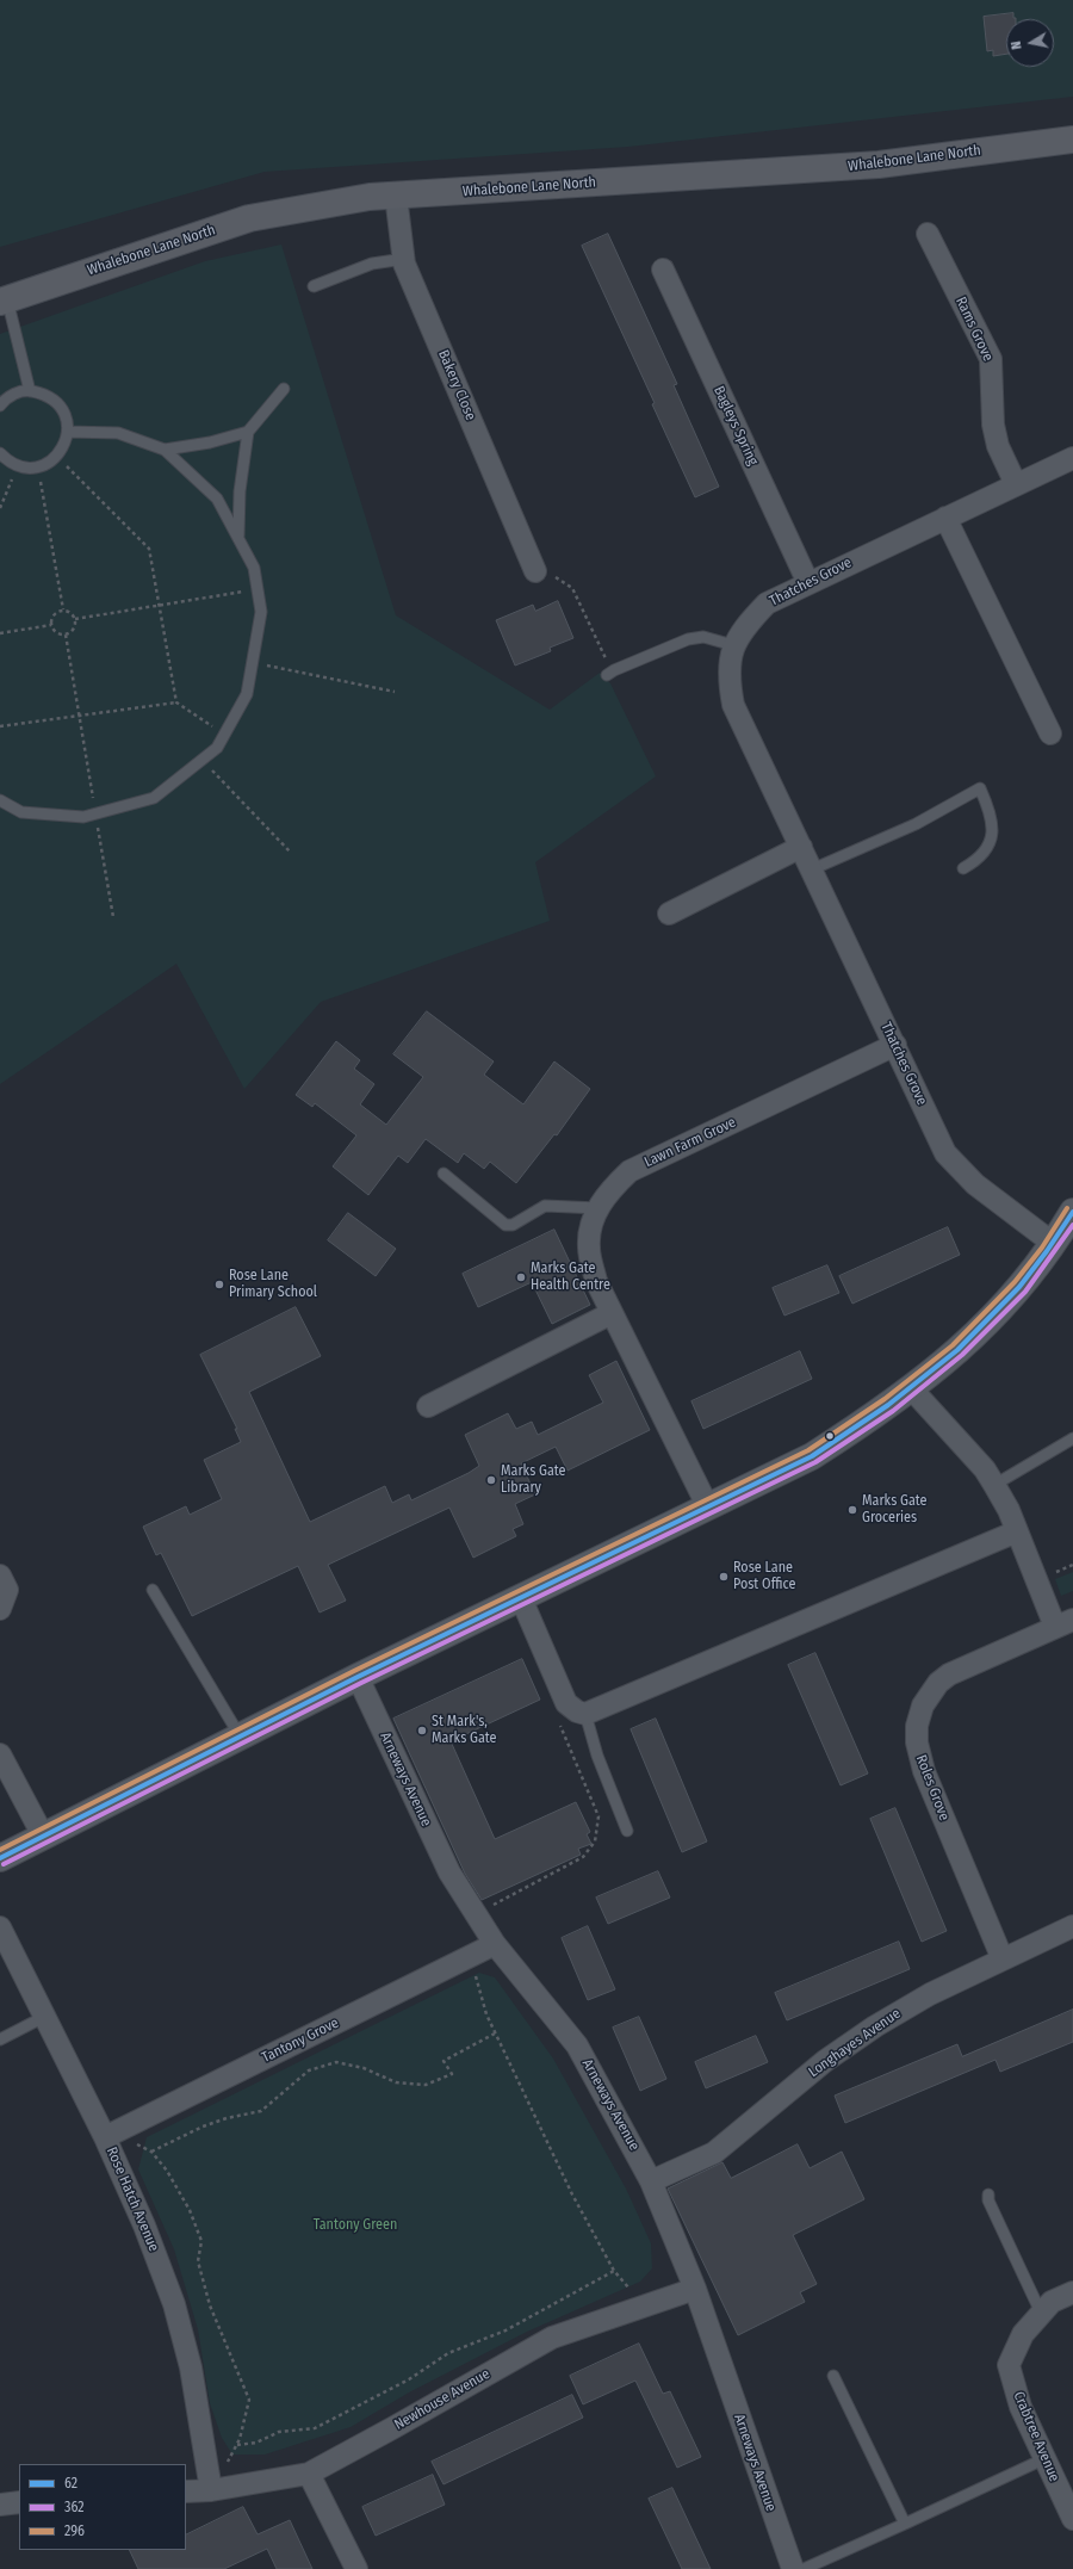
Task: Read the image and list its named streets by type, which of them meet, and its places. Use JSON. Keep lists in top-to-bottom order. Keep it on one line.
{"streets":{"main road":["Whalebone Lane North"],"street":["Rams Grove","Bakery Close","Bagleys Spring","Thatches Grove","Lawn Farm Grove","Arneways Avenue","Roles Grove","Tantony Grove","Longhayes Avenue","Rose Hatch Avenue","Newhouse Avenue","Crabtree Avenue"]},"crossings":[["Whalebone Lane North","Bakery Close"],["Rams Grove","Thatches Grove"],["Bagleys Spring","Thatches Grove"],["Thatches Grove","Lawn Farm Grove"],["Arneways Avenue","Tantony Grove"],["Arneways Avenue","Longhayes Avenue"],["Arneways Avenue","Newhouse Avenue"],["Roles Grove","Longhayes Avenue"],["Tantony Grove","Rose Hatch Avenue"],["Rose Hatch Avenue","Newhouse Avenue"]],"parks":["Tantony Green"],"places":["Marks Gate Health Centre","Rose Lane Primary School","Marks Gate Library","Marks Gate Groceries","Rose Lane Post Office","St Mark's, Marks Gate"],"lines":["transit line 296","transit line 62","transit line 362"],"legend":["62","362","296"],"north":"left"}
